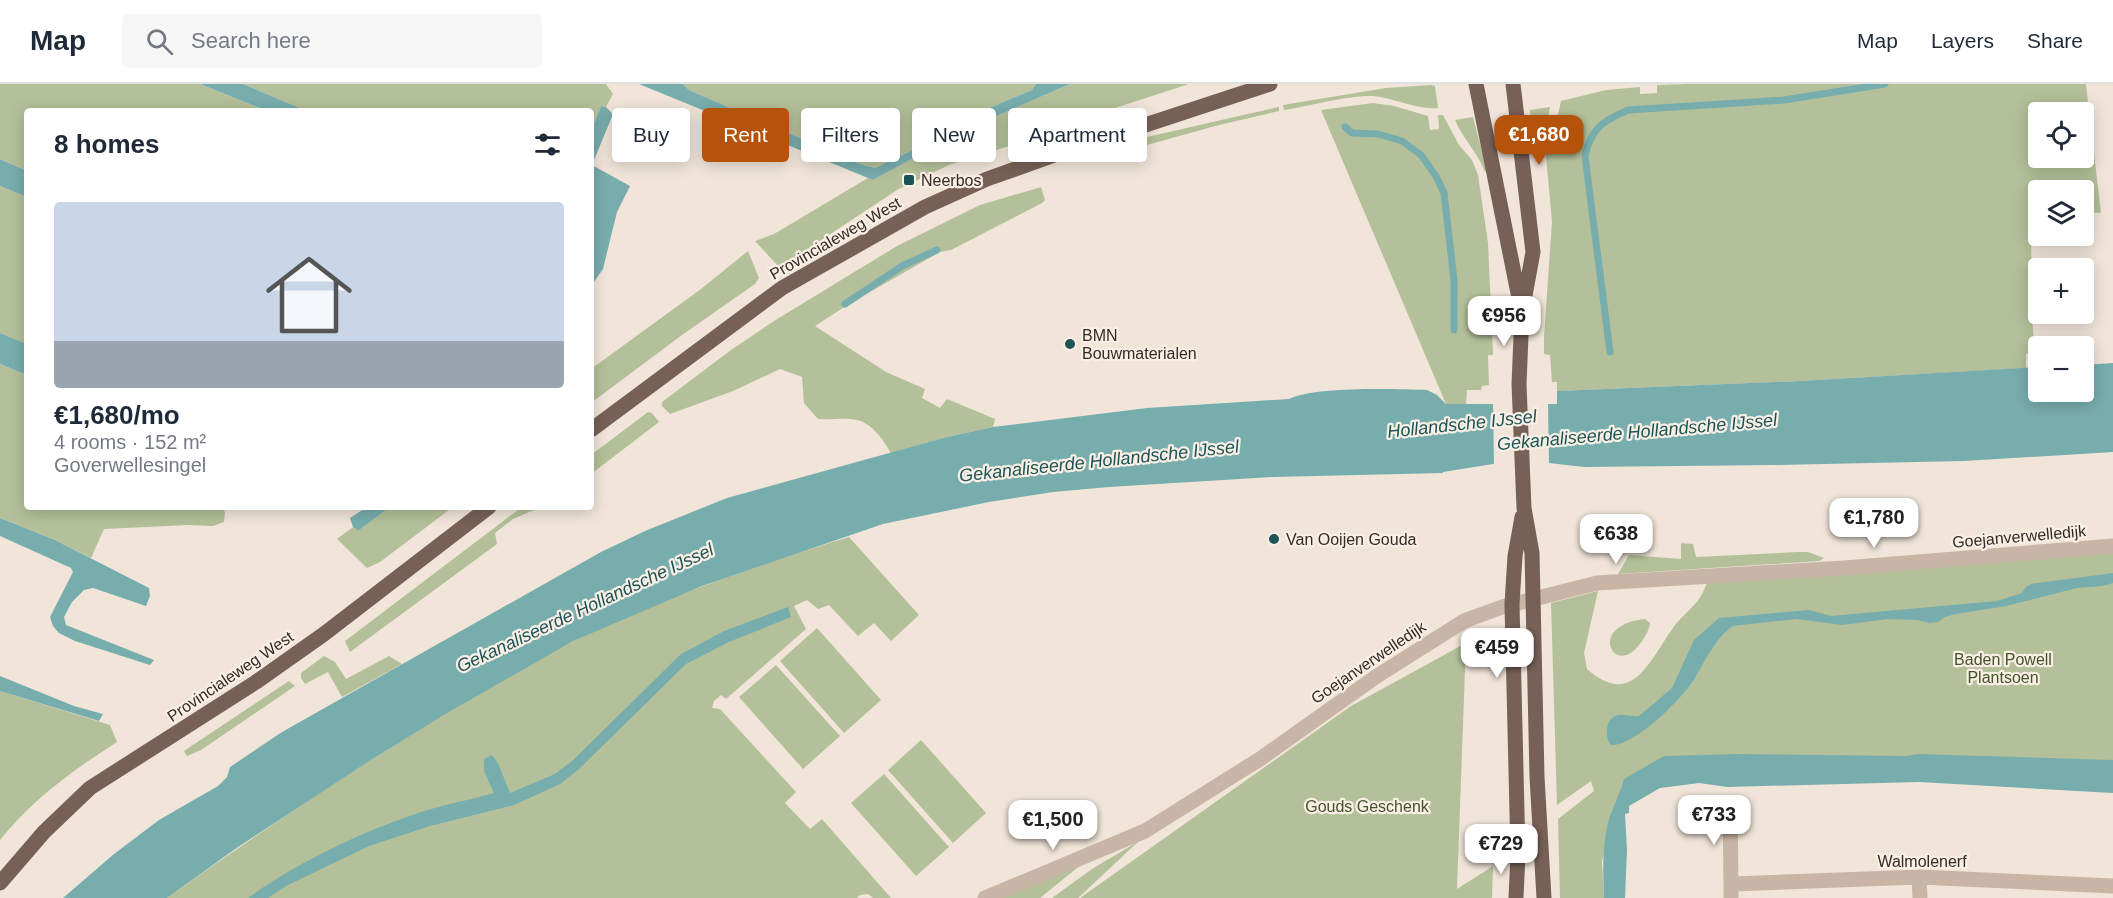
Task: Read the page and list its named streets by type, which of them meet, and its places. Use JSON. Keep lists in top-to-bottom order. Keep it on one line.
{"streets":{"main road":["Provincialeweg West"],"street":["Goejanverwelledijk","Walmolenerf"]},"water":["Hollandsche IJssel","Gekanaliseerde Hollandsche IJssel"],"parks":["Baden Powell Plantsoen","Gouds Geschenk"],"places":{"transit":["Neerbos"],"other":["BMN Bouwmaterialen","Van Ooijen Gouda"]},"page":{"header":"Map","search":"Search here","nav":["Map","Layers","Share"],"map_buttons":["+","−"],"chip":["Buy","Rent","Filters","New","Apartment"],"heading":"8 homes","price":["€1,680","€956","€1,780","€638","€459","€733","€1,500","€729"],"list":[{"name":"€1,680/mo","note":"4 rooms · 152 m² · Goverwellesingel"}]}}
